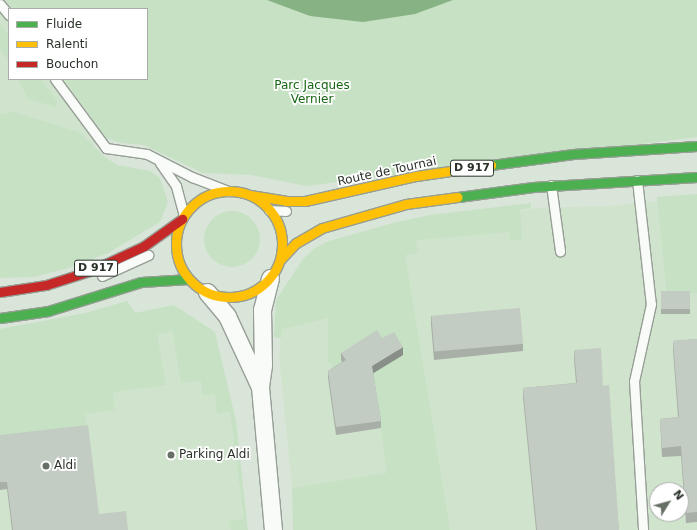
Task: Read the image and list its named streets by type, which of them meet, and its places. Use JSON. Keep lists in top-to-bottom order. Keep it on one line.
{"streets":{"main road":["D 917","Route de Tournai"]},"crossings":[["D 917","Route de Tournai"]],"parks":["Parc Jacques Vernier"],"places":["Parking Aldi","Aldi"],"legend":["Fluide","Ralenti","Bouchon"],"north":"top right"}
